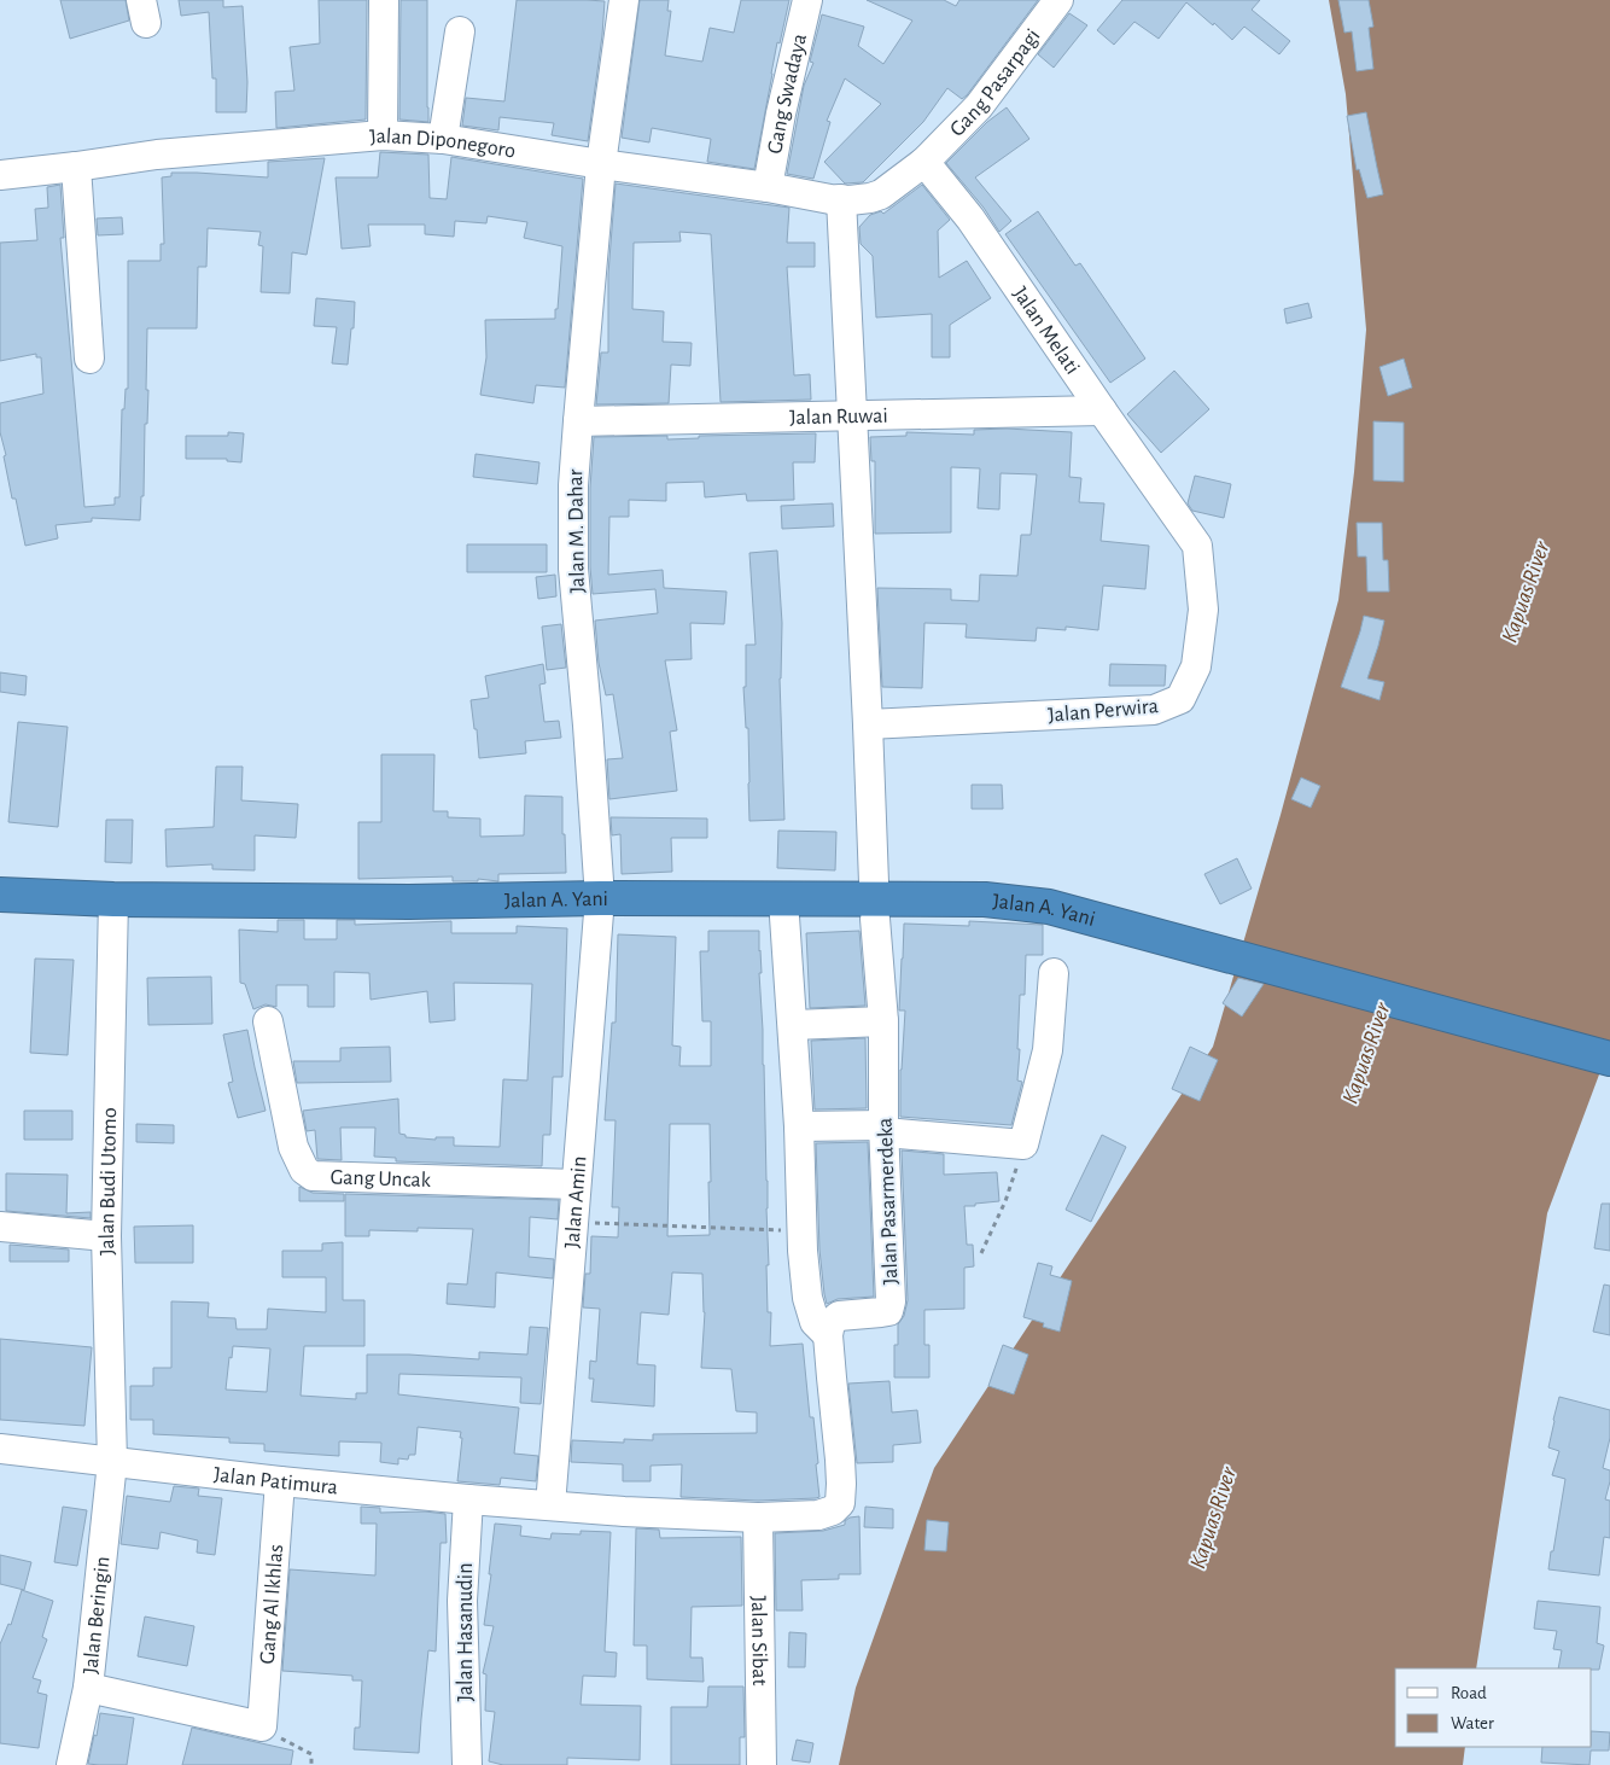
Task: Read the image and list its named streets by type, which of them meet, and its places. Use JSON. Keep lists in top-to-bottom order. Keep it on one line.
{"streets":{"highway":["Jalan A. Yani"],"street":["Gang Pasarpagi","Gang Swadaya","Jalan Diponegoro","Jalan Melati","Jalan Ruwai","Jalan M. Dahar","Jalan Perwira","Gang Uncak","Jalan Budi Utomo","Jalan Amin","Jalan Pasarmerdeka","Jalan Patimura","Gang Al Ikhlas","Jalan Beringin","Jalan Hasanudin","Jalan Sibat"]},"crossings":[["Gang Pasarpagi","Jalan Diponegoro"],["Gang Pasarpagi","Jalan Melati"],["Gang Swadaya","Jalan Diponegoro"],["Jalan Diponegoro","Jalan Melati"],["Jalan Diponegoro","Jalan M. Dahar"],["Jalan Melati","Jalan Ruwai"],["Jalan Melati","Jalan Perwira"],["Jalan Ruwai","Jalan M. Dahar"],["Jalan M. Dahar","Jalan A. Yani"],["Jalan M. Dahar","Jalan Amin"],["Jalan A. Yani","Jalan Budi Utomo"],["Jalan A. Yani","Jalan Amin"],["Gang Uncak","Jalan Amin"],["Jalan Budi Utomo","Jalan Patimura"],["Jalan Budi Utomo","Jalan Beringin"],["Jalan Amin","Jalan Patimura"],["Jalan Patimura","Gang Al Ikhlas"],["Jalan Patimura","Jalan Beringin"],["Jalan Patimura","Jalan Hasanudin"]],"water":["Kapuas River"],"legend":["Road","Water"]}
